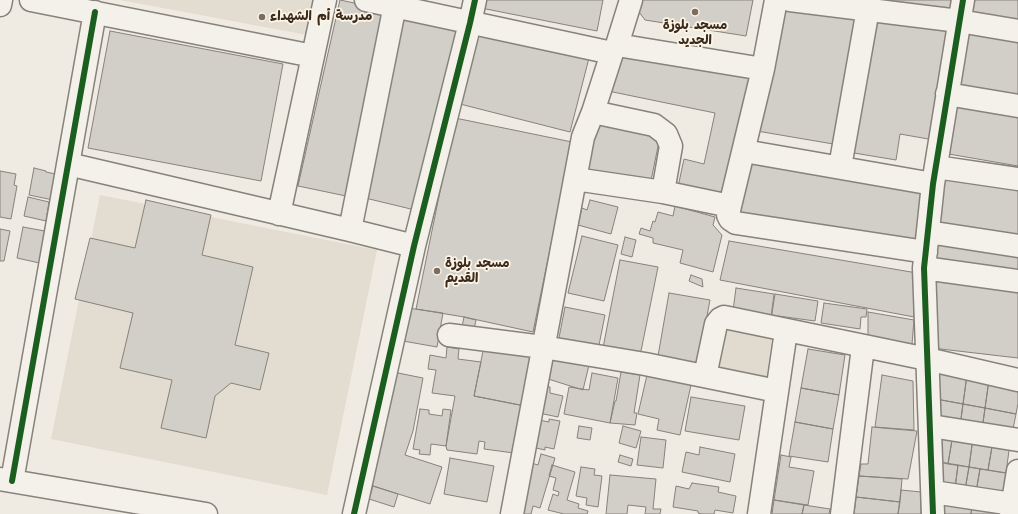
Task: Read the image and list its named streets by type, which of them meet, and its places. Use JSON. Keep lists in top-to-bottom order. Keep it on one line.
{"places":["مسجد بلوزة الجديد","مدرسة أم الشهداء","مسجد بلوزة القديم"]}
